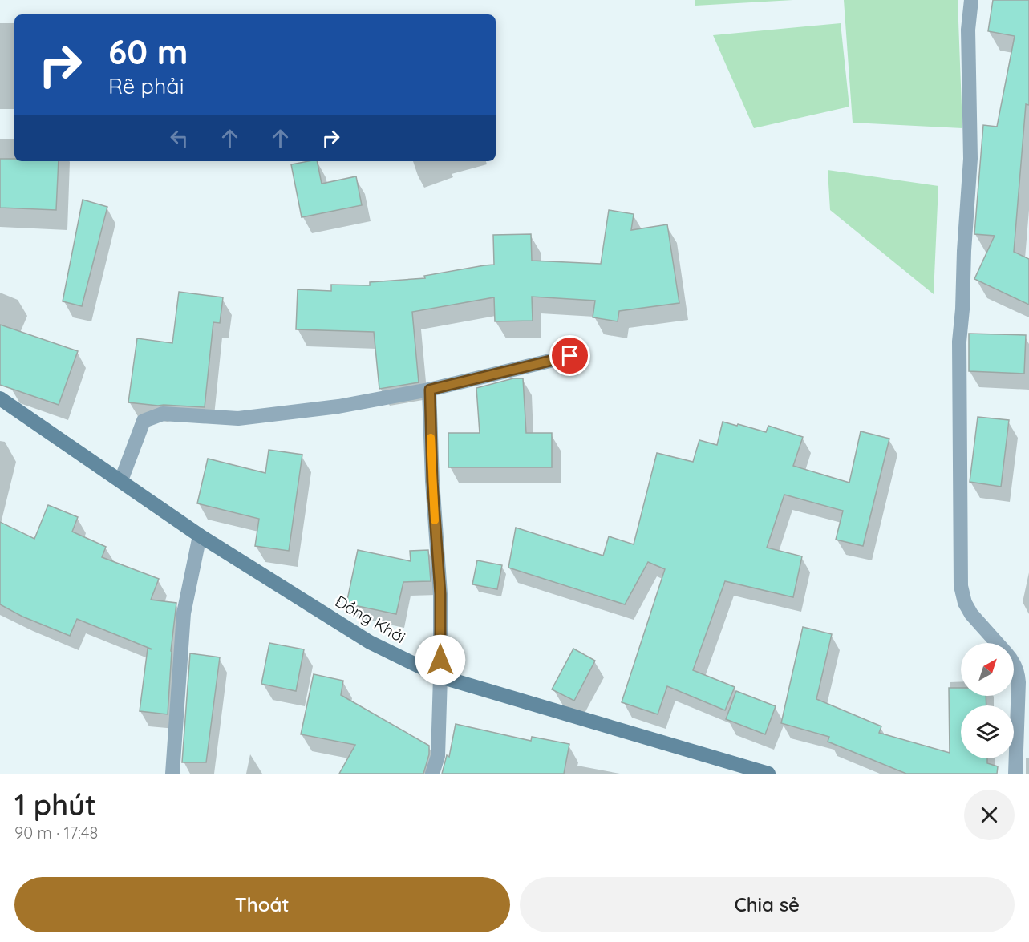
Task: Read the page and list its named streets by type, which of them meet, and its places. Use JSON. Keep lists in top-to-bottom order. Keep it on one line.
{"streets":{"street":["Đồng Khởi"]},"north":"top right","page":{"turn":["60 m","Rẽ phải"],"heading":["1 phút","90 m · 17:48"],"buttons":["Thoát","Chia sẻ"]}}
